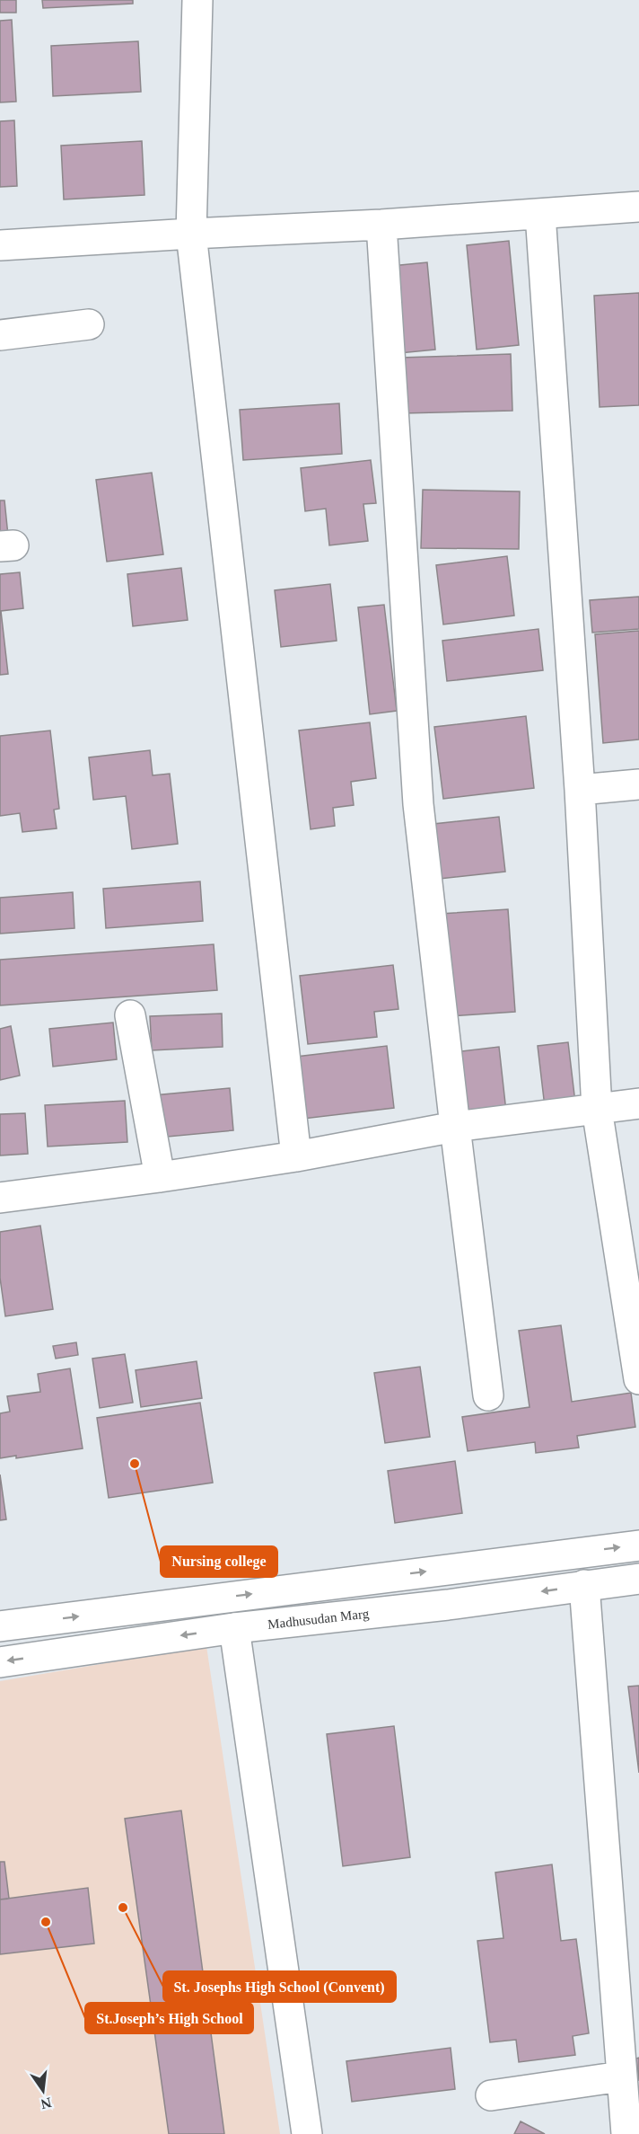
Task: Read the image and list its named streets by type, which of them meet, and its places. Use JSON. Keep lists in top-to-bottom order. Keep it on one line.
{"streets":{"street":["Madhusudan Marg"]},"places":["Nursing college","St. Josephs High School (Convent)","St.Joseph’s High School"],"north":"bottom"}
